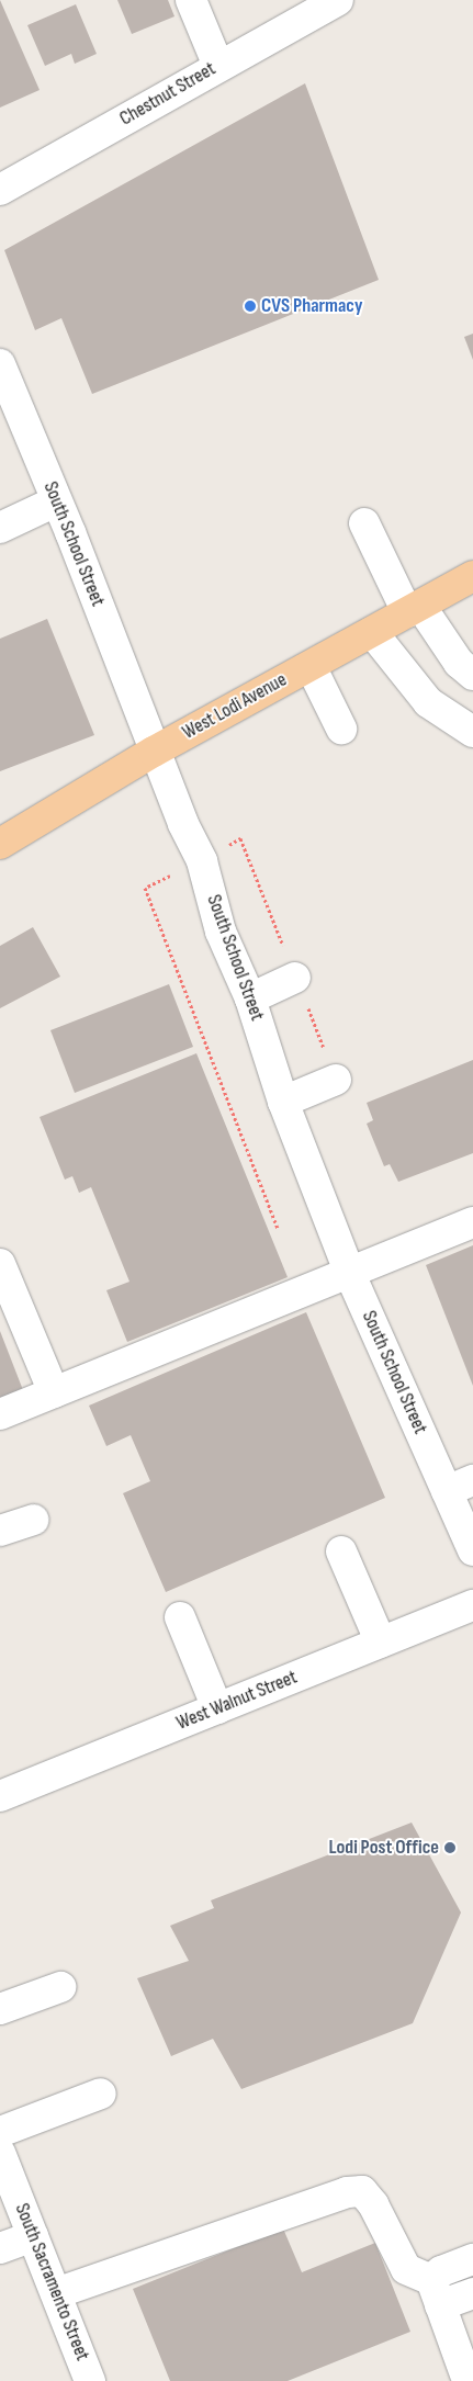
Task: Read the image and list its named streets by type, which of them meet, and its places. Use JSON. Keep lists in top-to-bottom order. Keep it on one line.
{"streets":{"main road":["West Lodi Avenue"],"street":["Chestnut Street","South School Street","West Walnut Street","South Sacramento Street"]},"crossings":[["South School Street","West Lodi Avenue"]],"places":["CVS Pharmacy","Lodi Post Office"]}
